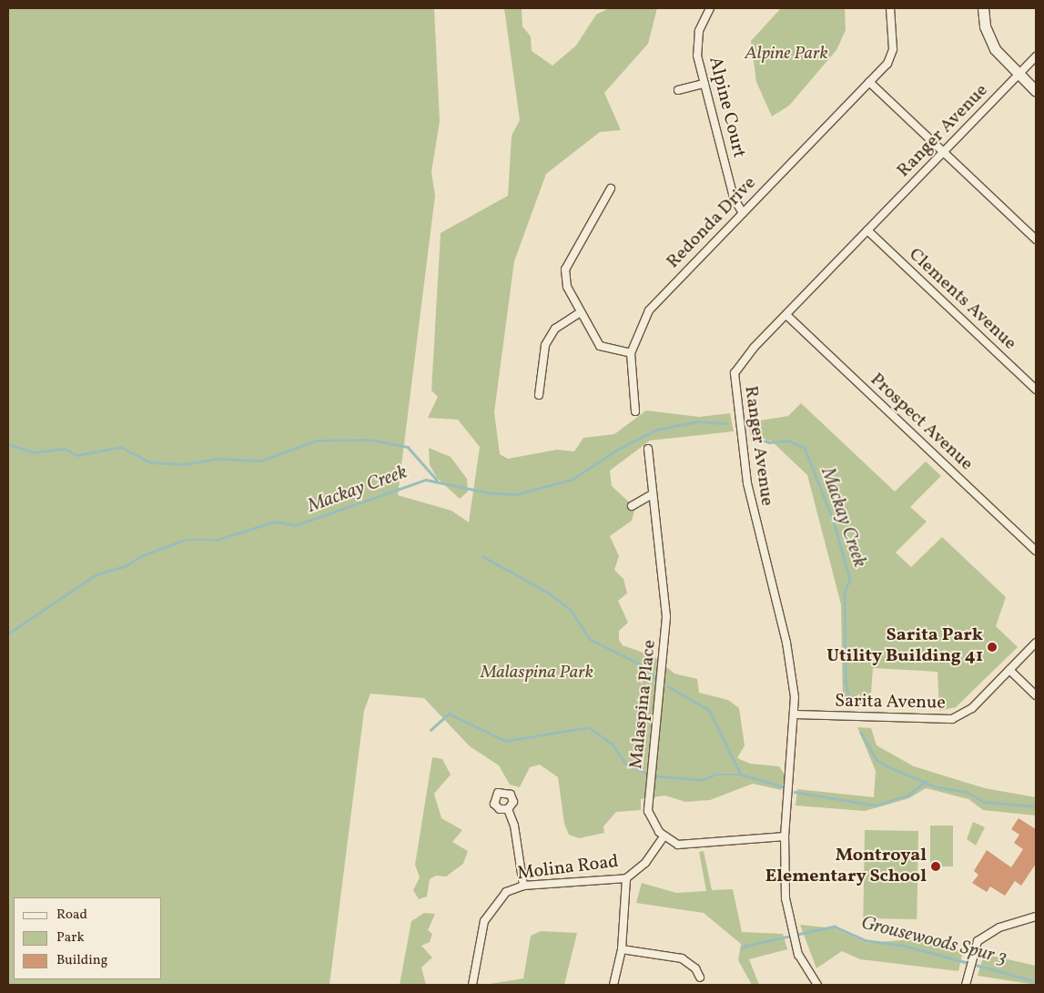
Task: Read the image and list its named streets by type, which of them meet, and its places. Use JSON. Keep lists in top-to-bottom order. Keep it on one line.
{"streets":{"street":["Alpine Court","Ranger Avenue","Redonda Drive","Clements Avenue","Prospect Avenue","Sarita Avenue","Malaspina Place","Molina Road"]},"crossings":[["Alpine Court","Redonda Drive"],["Ranger Avenue","Clements Avenue"],["Ranger Avenue","Prospect Avenue"],["Ranger Avenue","Sarita Avenue"],["Malaspina Place","Molina Road"]],"water":["Mackay Creek","Grousewoods Spur 3"],"parks":["Alpine Park","Malaspina Park"],"places":["Sarita Park Utility Building 41","Montroyal Elementary School"],"legend":["Road","Park","Building"]}
